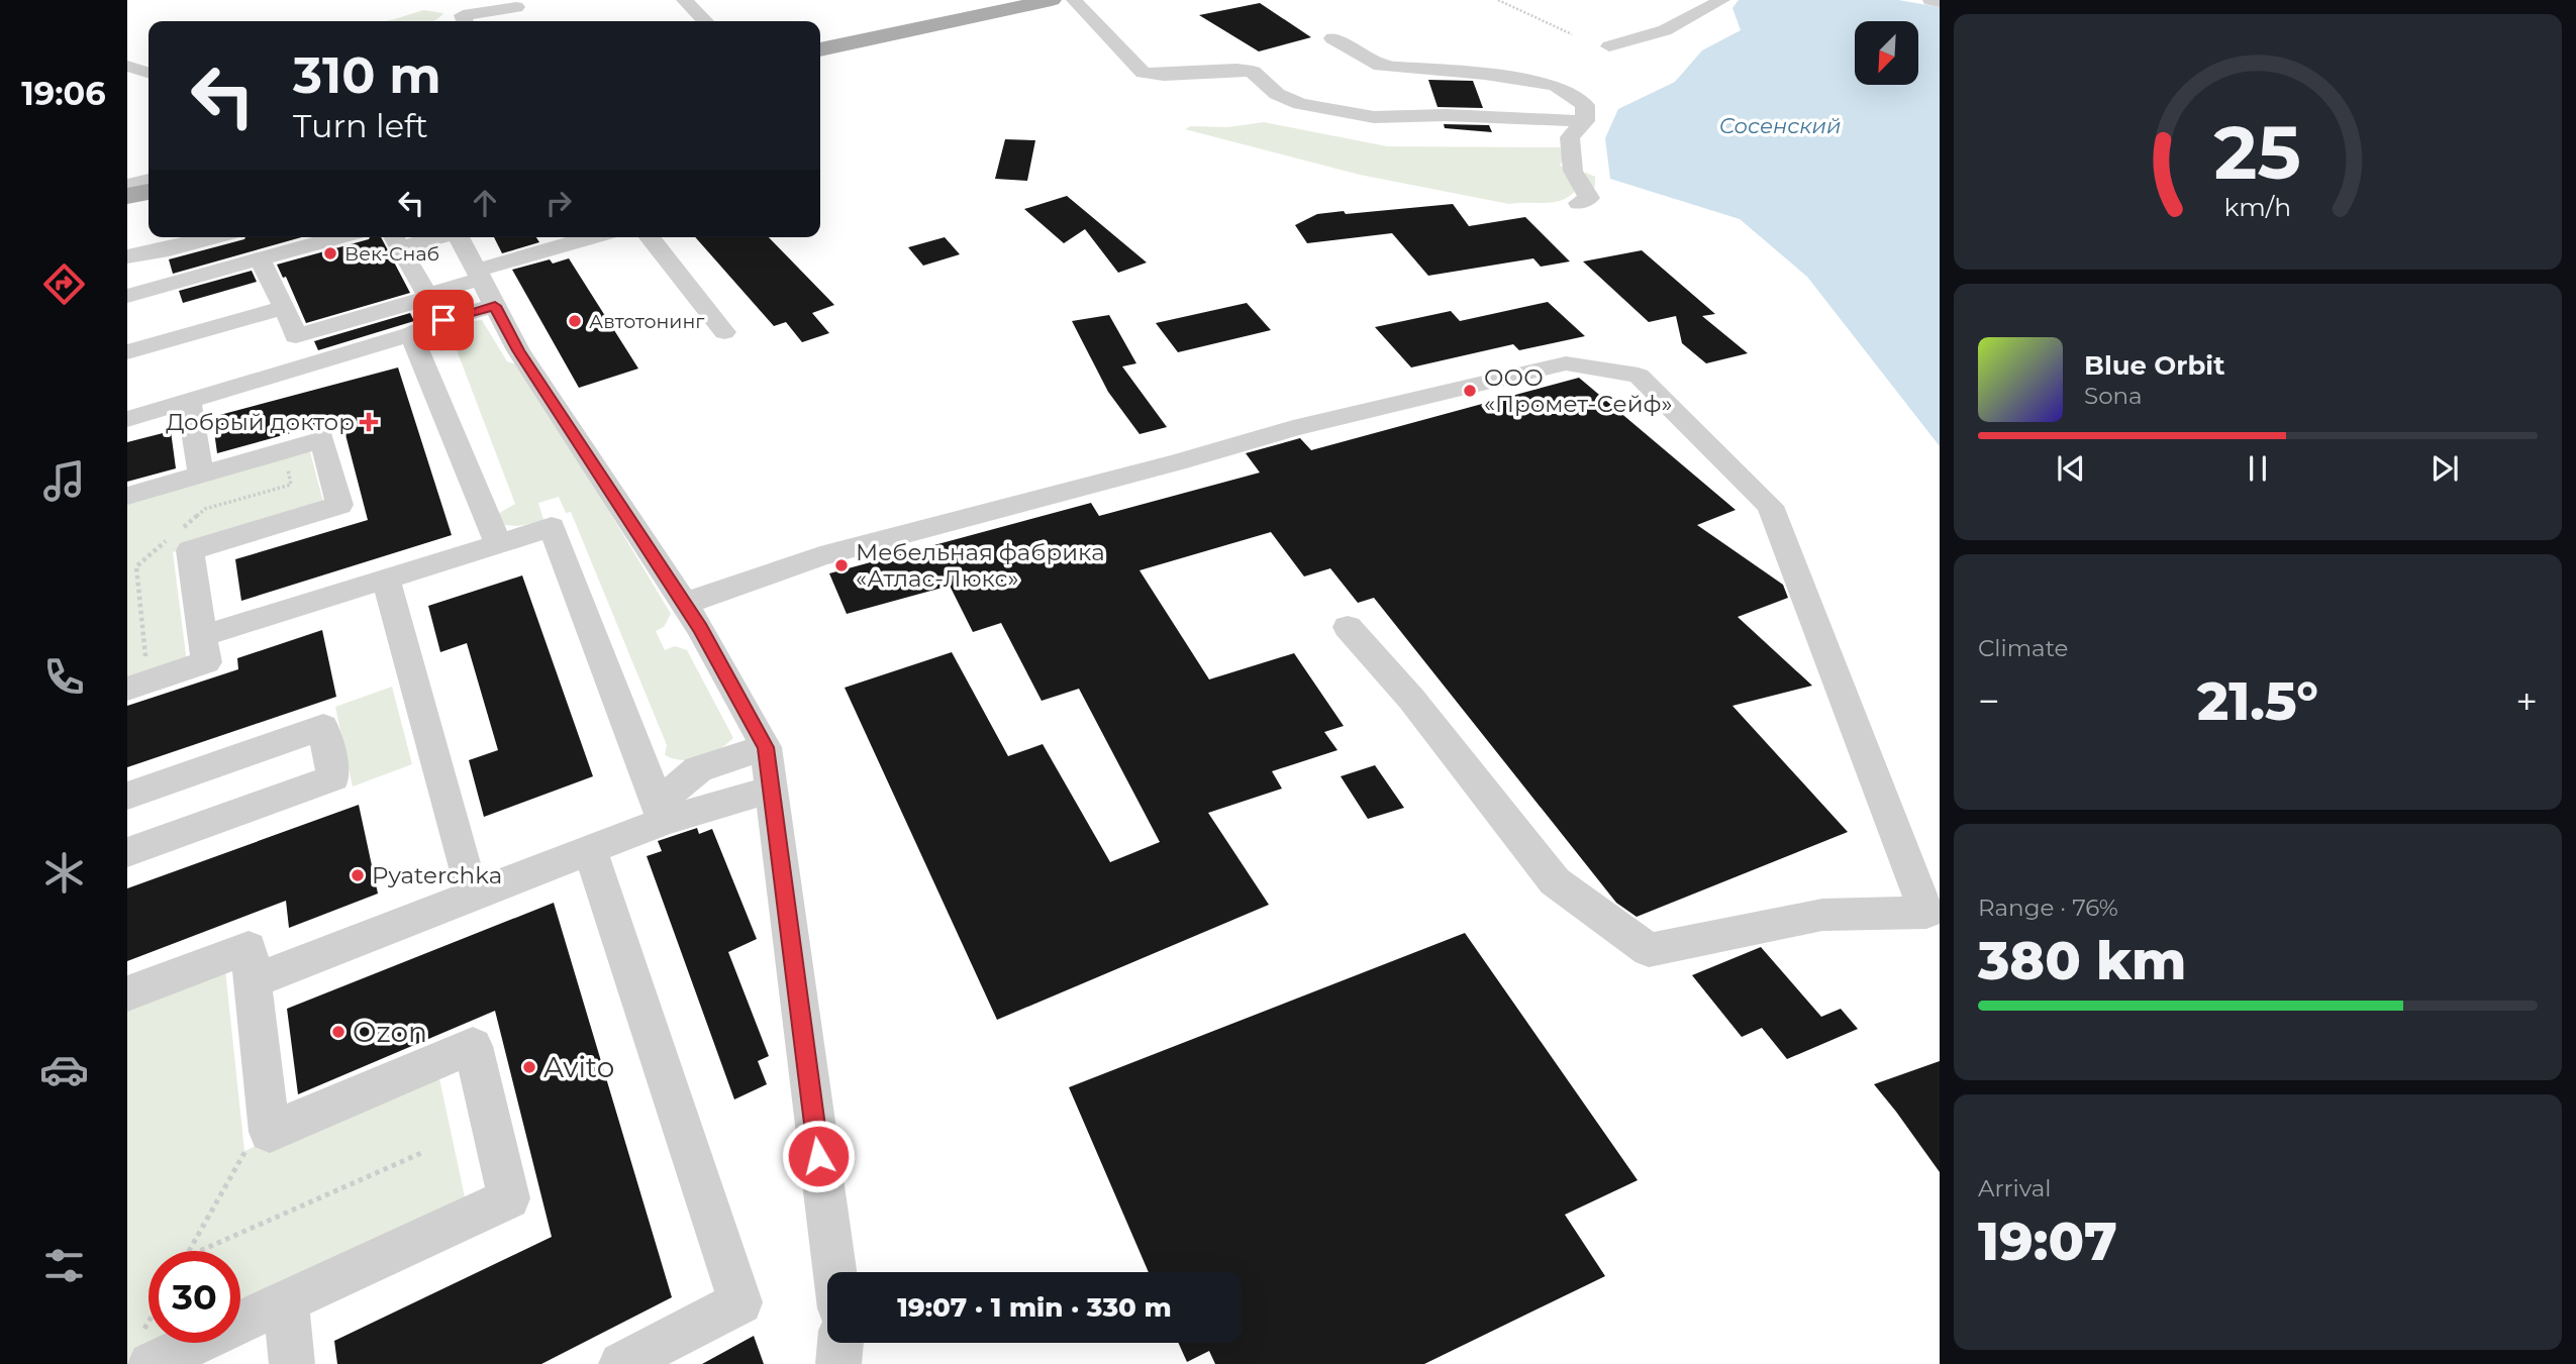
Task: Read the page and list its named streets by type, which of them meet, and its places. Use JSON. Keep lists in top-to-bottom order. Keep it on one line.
{"water":["Сосенский"],"places":{"other":["Век-Снаб","Автотонинг","ООО «Промет-Сейф»","Мебельная фабрика «Атлас-Люкс»","Pyaterchka","Ozon","Avito"],"health":["Добрый доктор"]},"north":"bottom left","page":{"tabs":"19:06","turn":["310 m","Turn left"],"song":["Blue Orbit","Sona"],"tile":["Climate",["Range · 76%","380 km"],["Arrival","19:07"]],"heat":["−","21.5°","+"],"limit":"30","trip":"19:07 · 1 min · 330 m","gauge":["25","km/h"]}}
